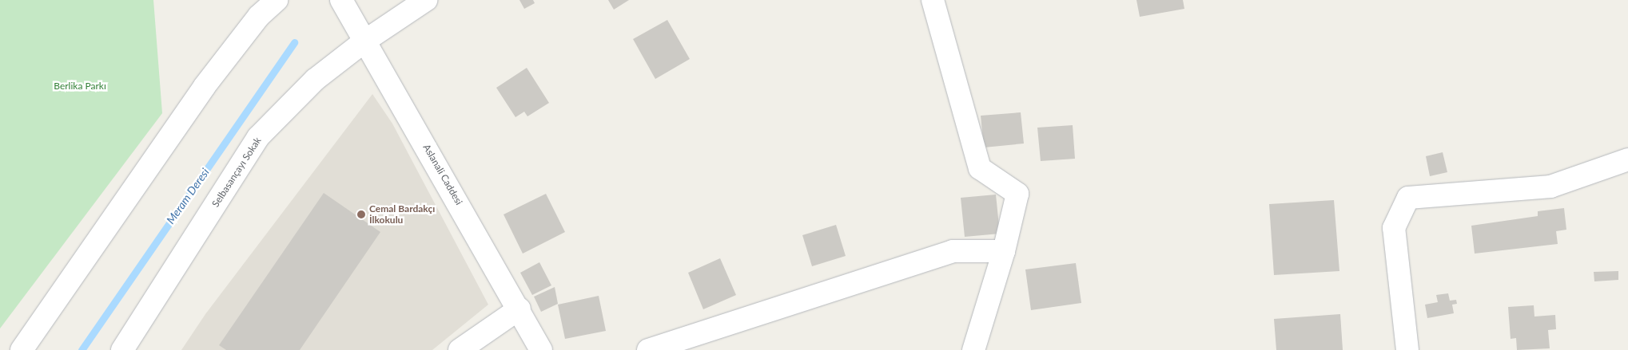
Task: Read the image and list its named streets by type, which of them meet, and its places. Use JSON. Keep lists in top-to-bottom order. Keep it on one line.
{"streets":{"street":["Selbasançayı Sokak","Aslanali Caddesi"]},"crossings":[["Selbasançayı Sokak","Aslanali Caddesi"]],"water":["Meram Deresi"],"parks":["Berlika Parkı"],"places":["Cemal Bardakçı İlkokulu"]}
